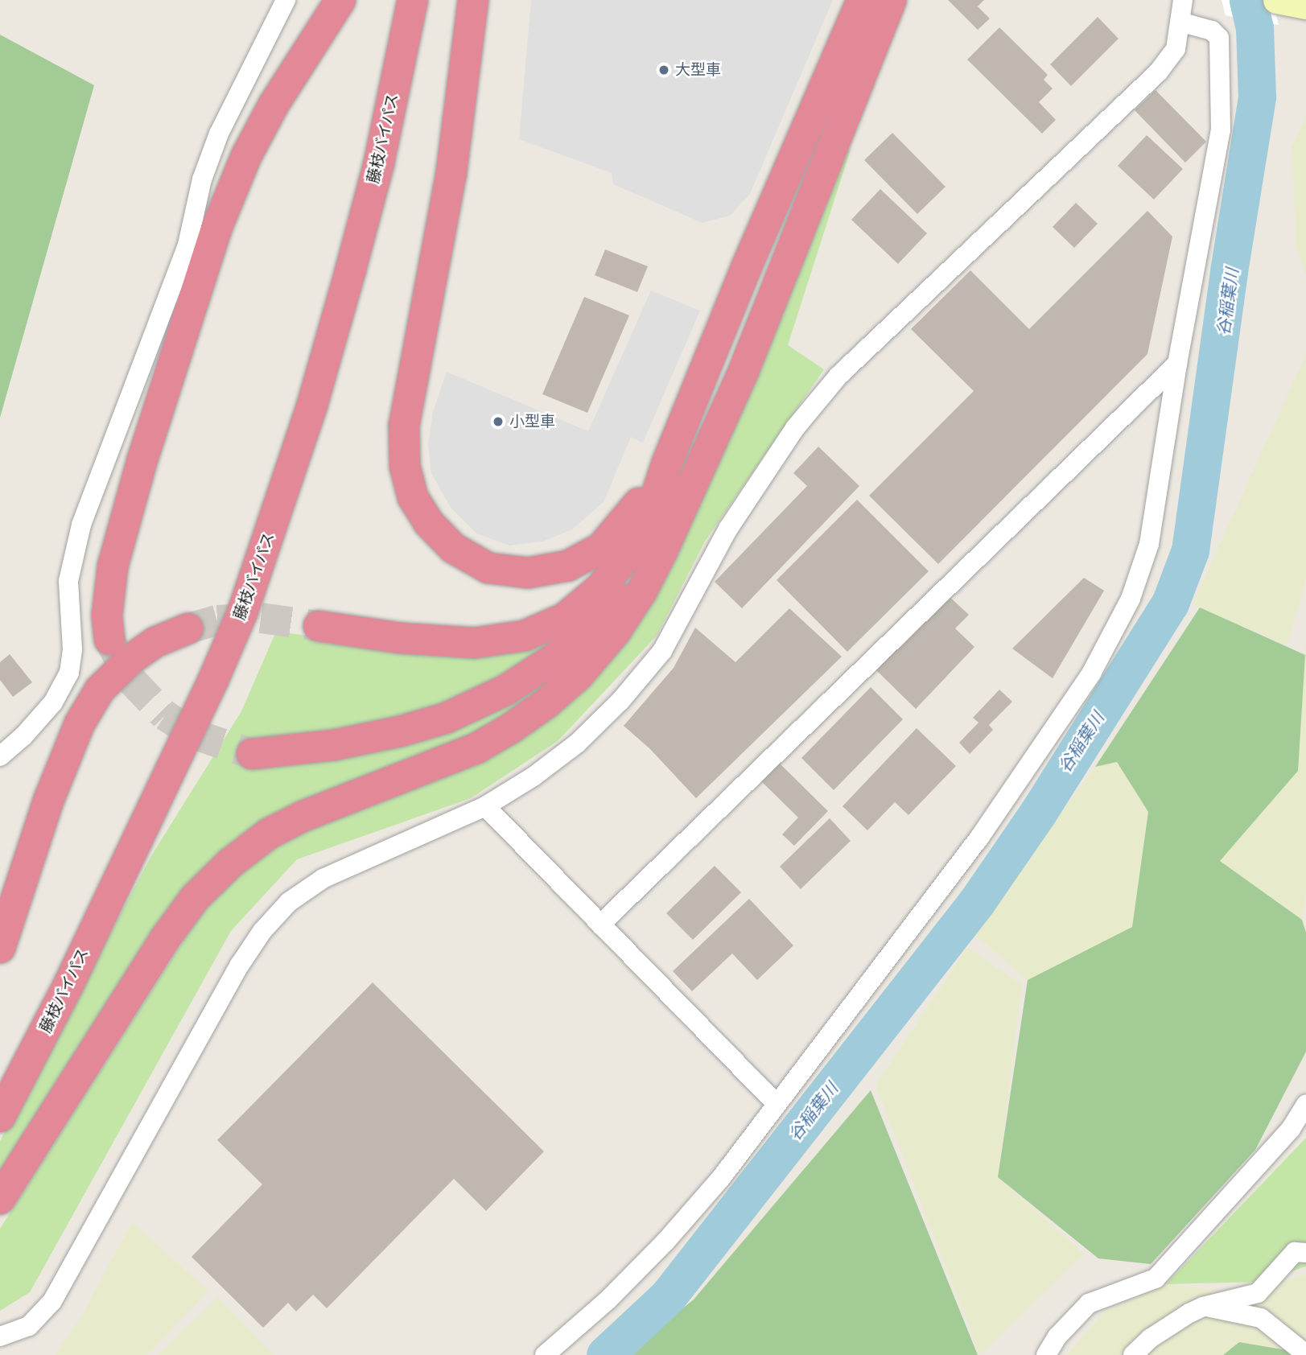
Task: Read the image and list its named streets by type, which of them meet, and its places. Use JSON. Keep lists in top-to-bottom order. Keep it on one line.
{"streets":{"highway":["藤枝バイパス"]},"water":["谷稲葉川"],"places":["大型車","小型車"]}
